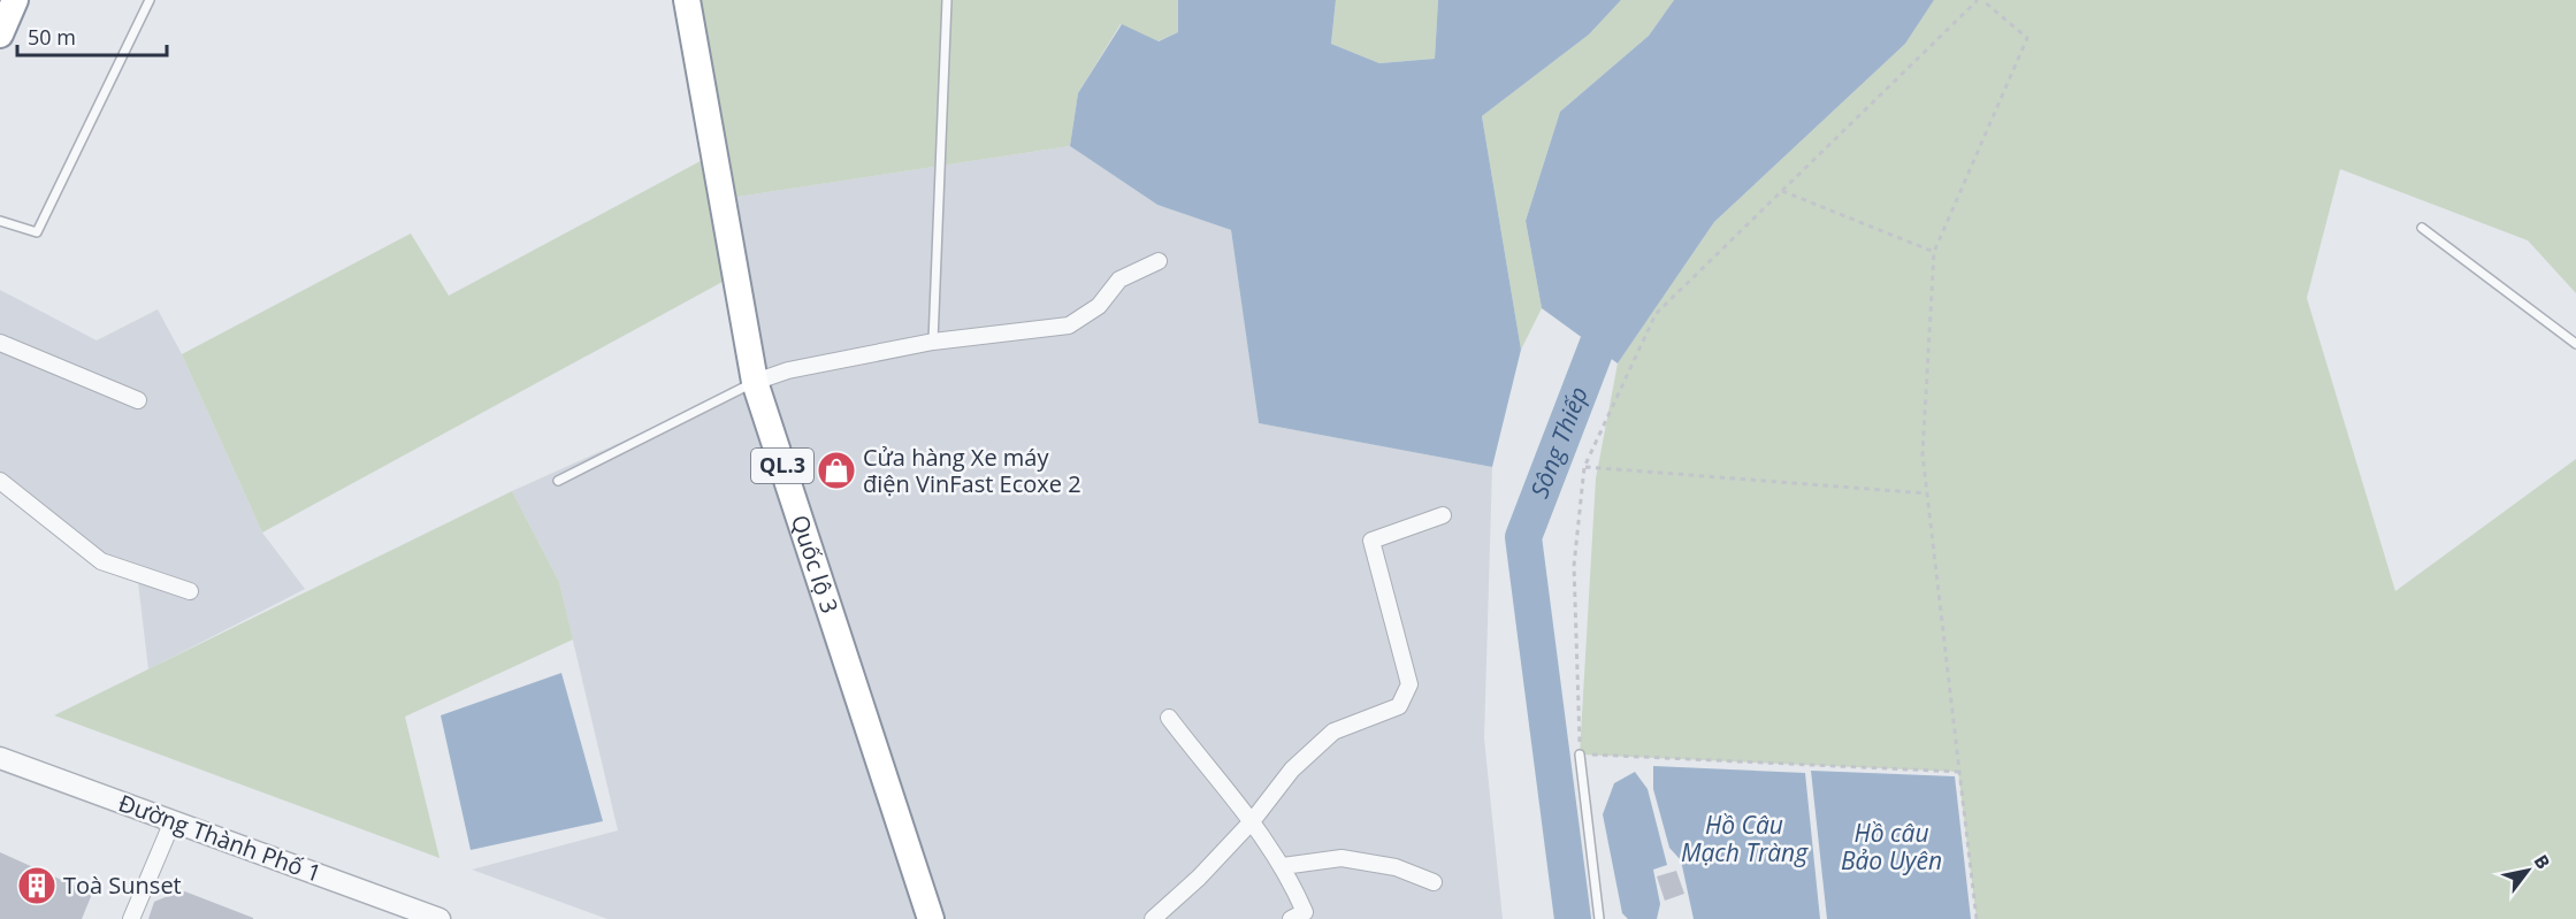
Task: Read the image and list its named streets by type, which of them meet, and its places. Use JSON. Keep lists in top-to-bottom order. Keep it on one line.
{"streets":{"highway":["QL.3","Quốc lộ 3"],"street":["Đường Thành Phố 1"]},"water":["Sông Thiếp","Hồ Câu Mạch Tràng","Hồ câu Bảo Uyên"],"places":{"shop":["Cửa hàng Xe máy điện VinFast Ecoxe 2"],"building":["Toà Sunset"]},"scale_bar":"50 m","north":"top right"}
